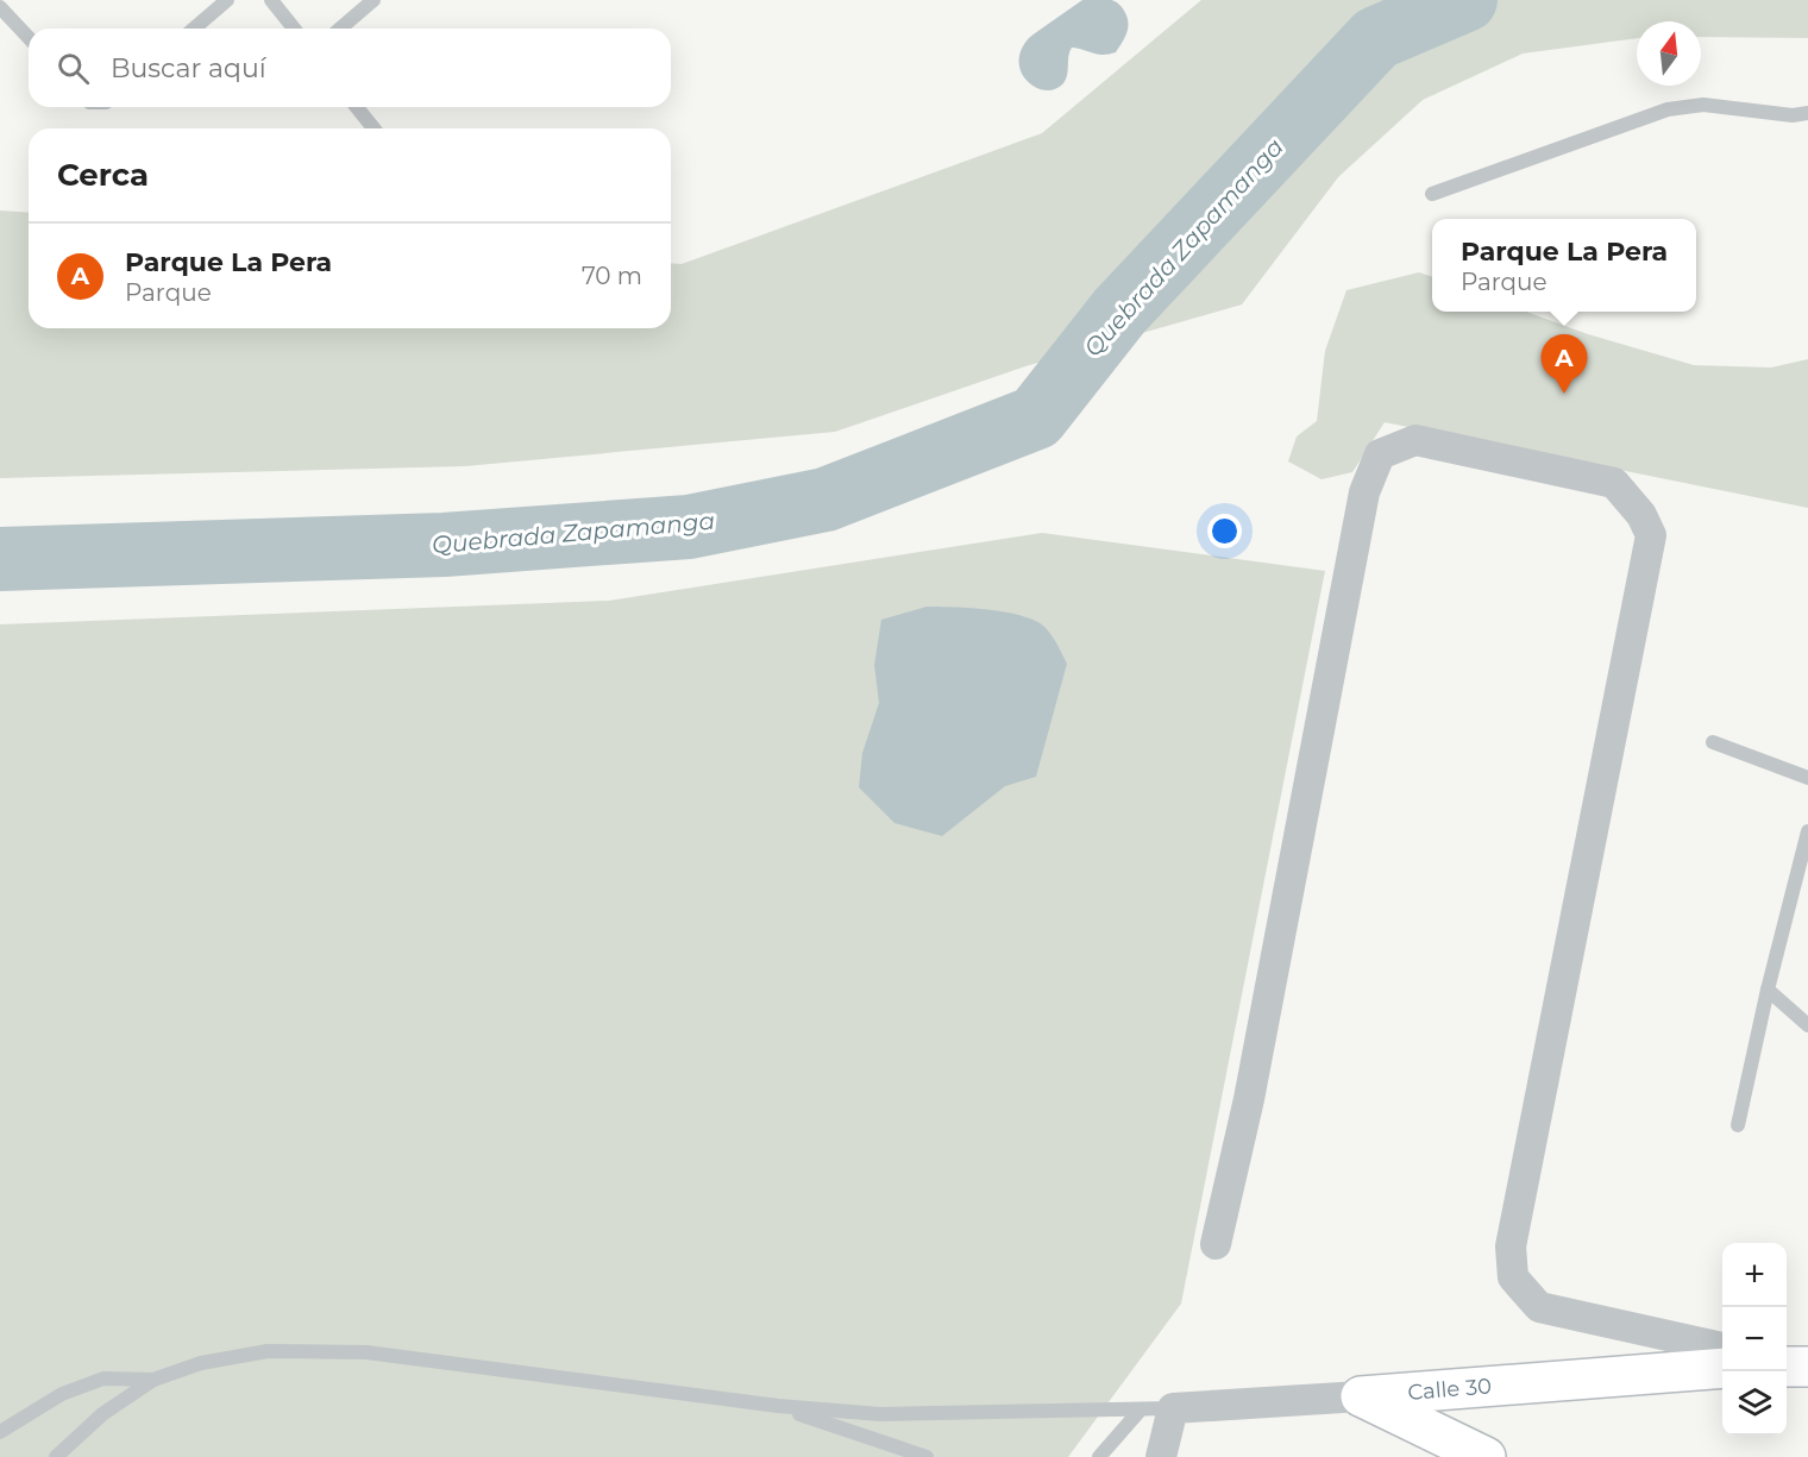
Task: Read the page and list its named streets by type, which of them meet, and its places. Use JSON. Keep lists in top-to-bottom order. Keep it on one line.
{"streets":{"street":["Calle 30"]},"water":["Quebrada Zapamanga"],"north":"top","page":{"search":"Buscar aquí","heading":"Cerca","popup":["Parque La Pera","Parque"],"list":[{"mark":"A","name":"Parque La Pera","note":"Parque","value":"70 m"}],"pins":"A","map_buttons":["+","−"]}}
